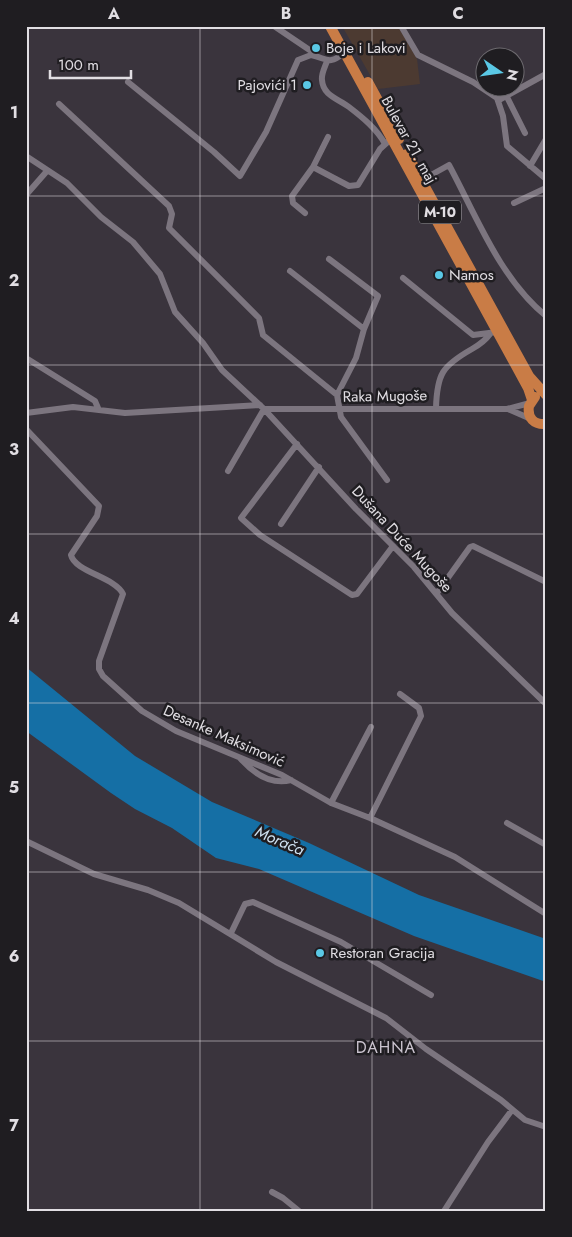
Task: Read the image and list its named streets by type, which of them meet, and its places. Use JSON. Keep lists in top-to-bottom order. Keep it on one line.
{"streets":{"main road":["Bulevar 21. maj","M-10"],"street":["Raka Mugoše","Dušana Duće Mugoše","Desanke Maksimović"]},"crossings":[["Bulevar 21. maj","Raka Mugoše"],["Raka Mugoše","Dušana Duće Mugoše"]],"districts":["DAHNA"],"water":["Morača"],"places":["Boje i Lakovi","Pajovići 1","Namos","Restoran Gracija"],"scale_bar":"100 m","north":"right","grid":{"columns":["A","B","C"],"rows":["1","2","3","4","5","6","7"]}}
